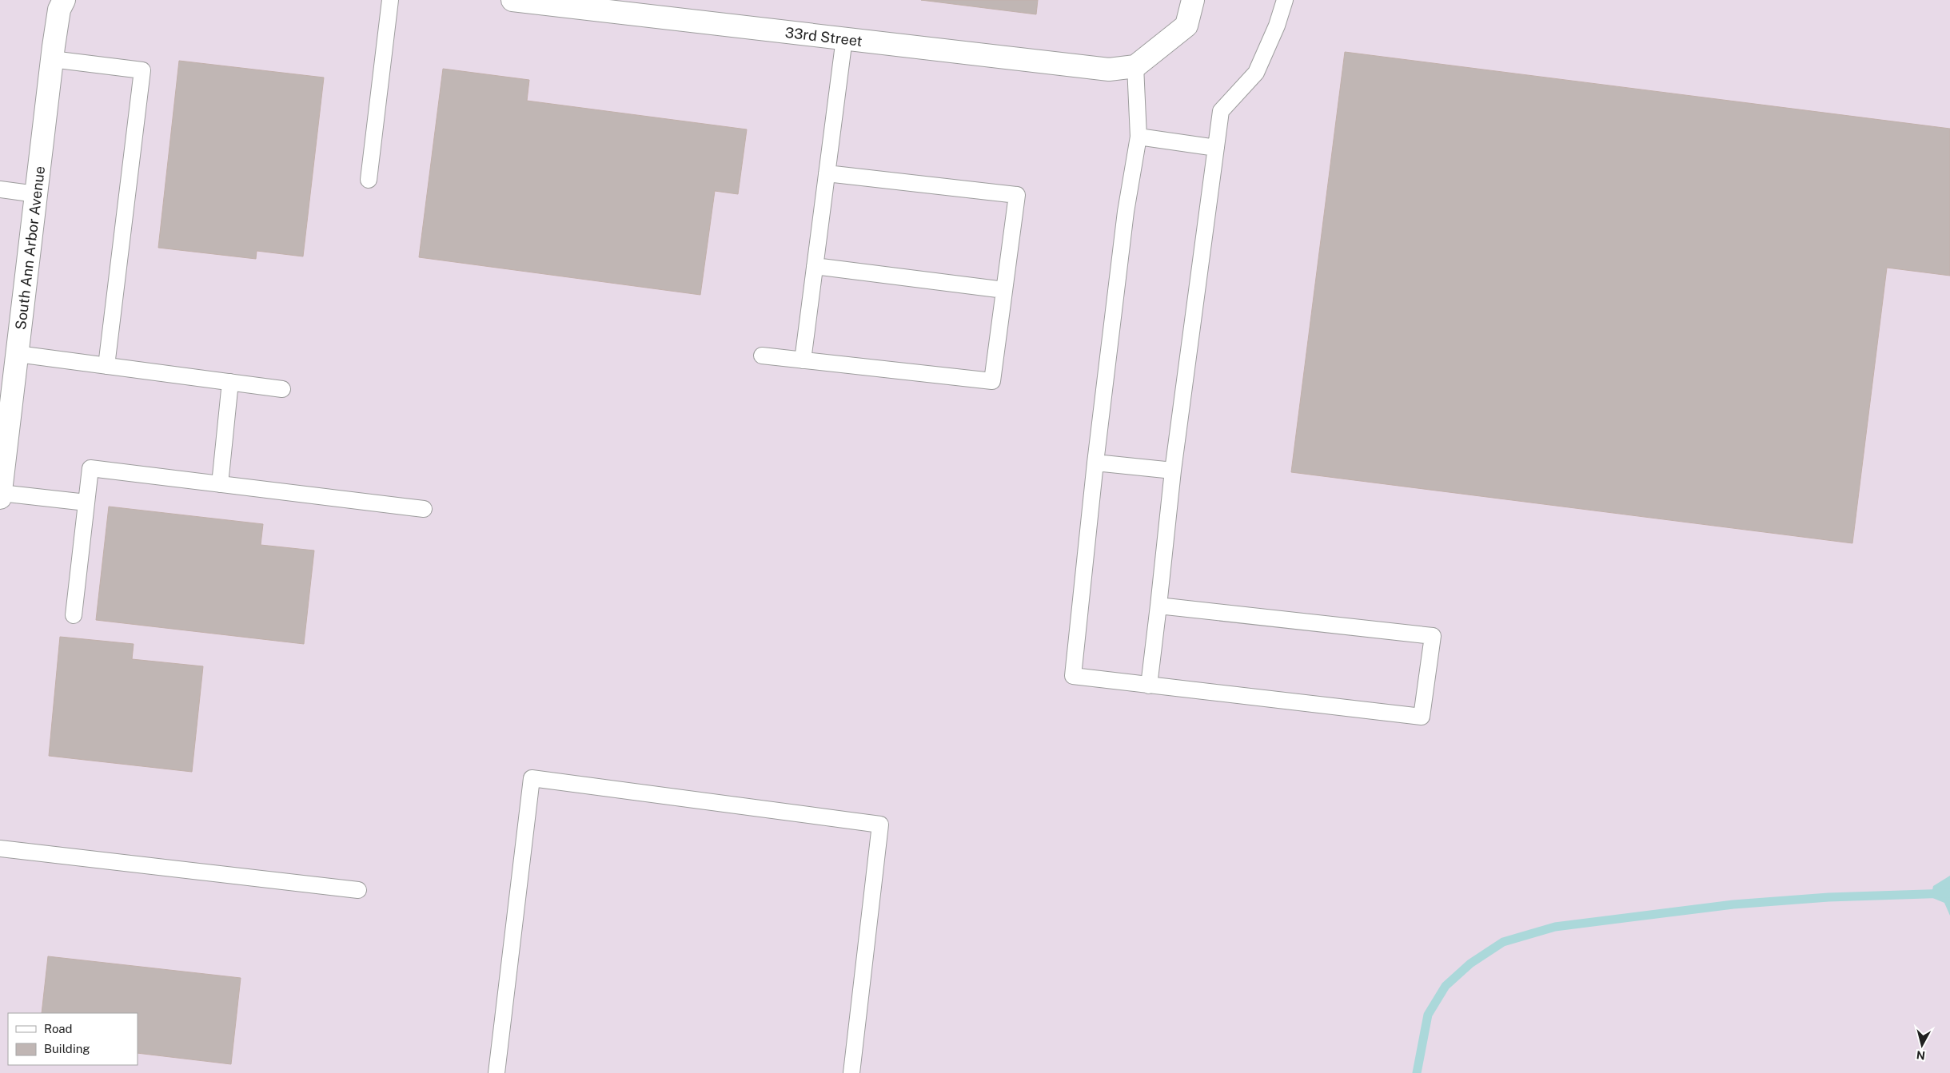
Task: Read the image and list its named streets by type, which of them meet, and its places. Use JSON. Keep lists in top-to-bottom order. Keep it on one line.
{"streets":{"street":["33rd Street","South Ann Arbor Avenue"]},"legend":["Road","Building"],"north":"bottom"}
